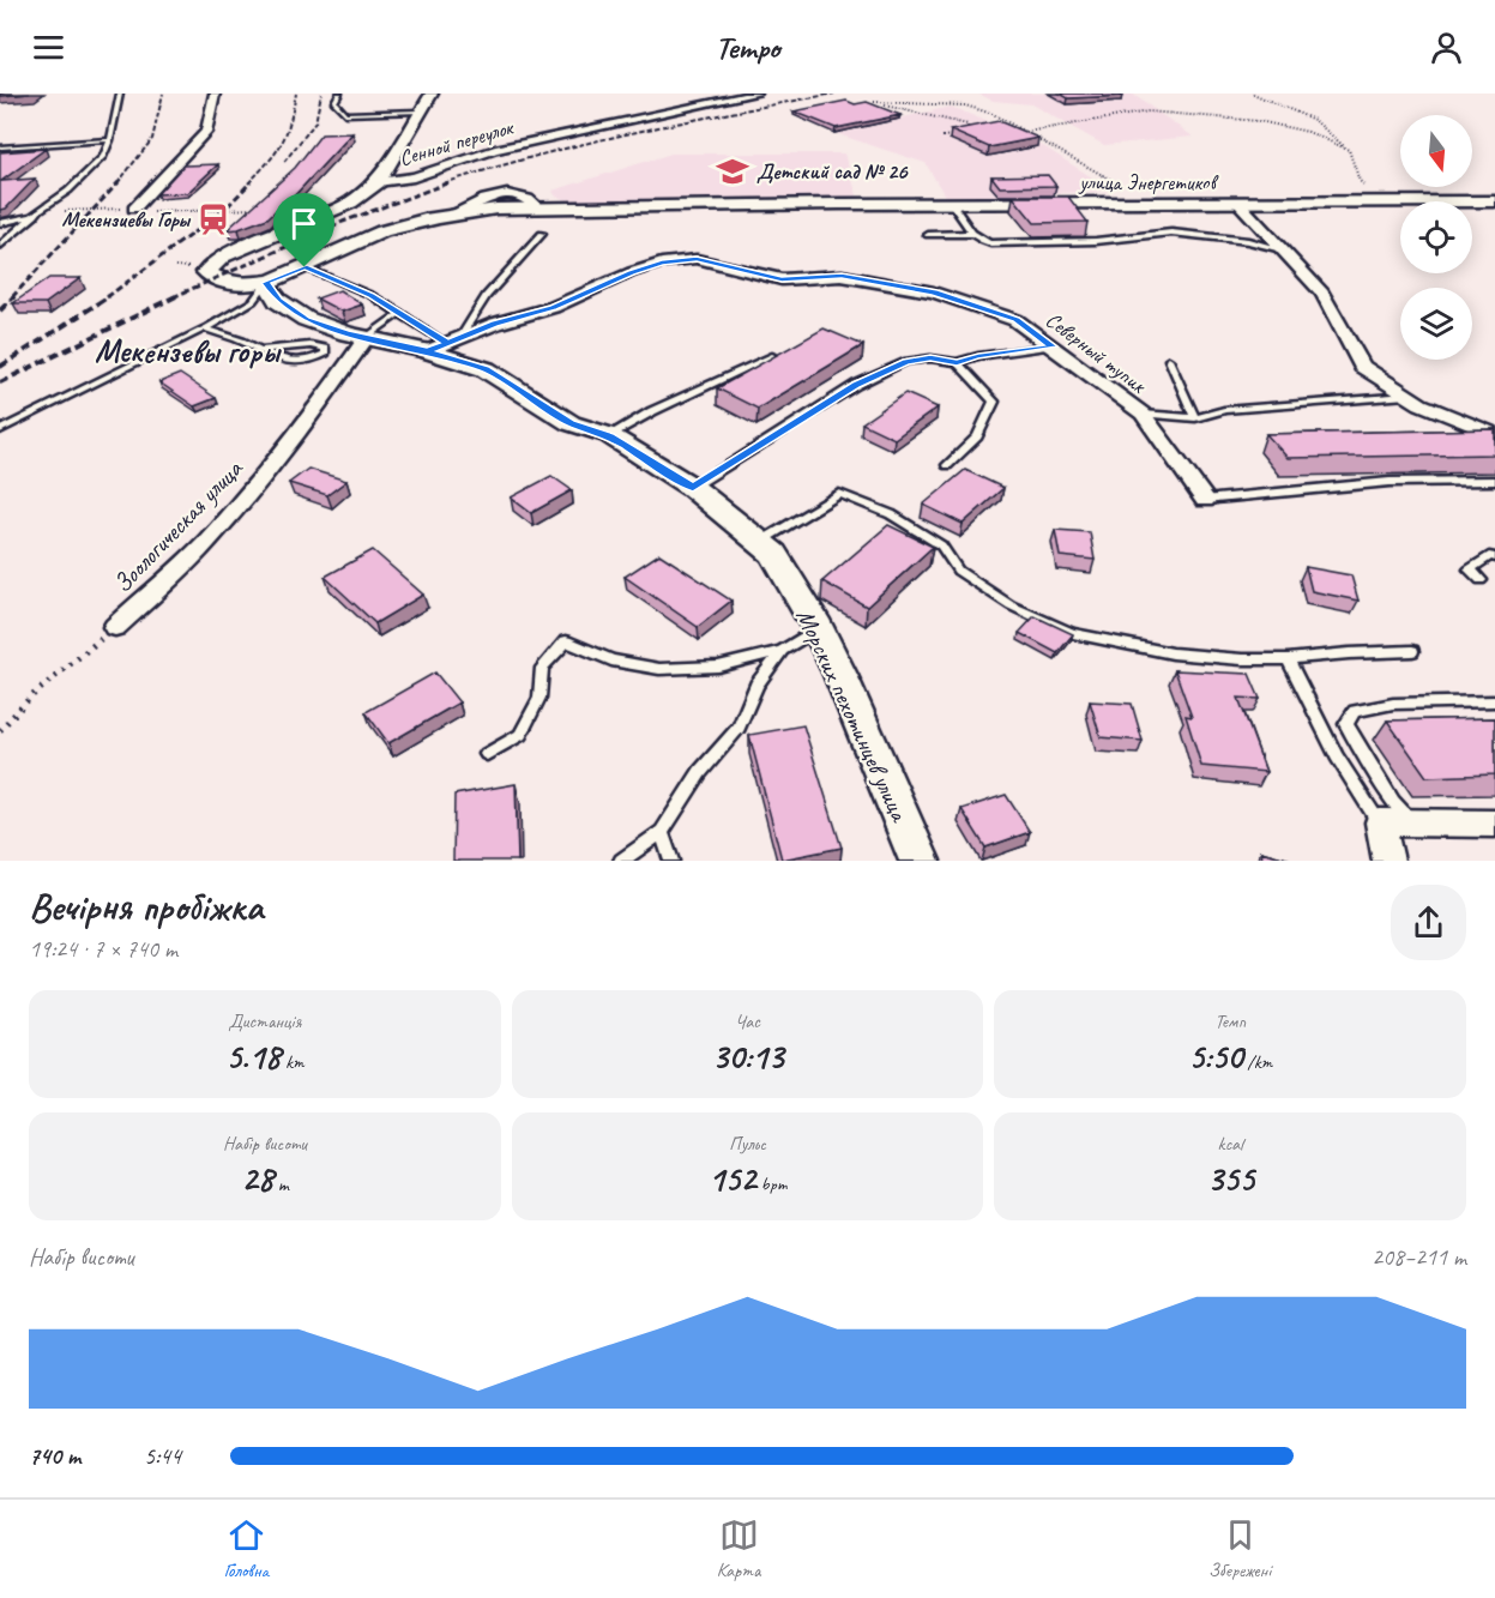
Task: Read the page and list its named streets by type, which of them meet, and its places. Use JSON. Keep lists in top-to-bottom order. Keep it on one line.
{"streets":{"main road":["улица Энергетиков","Морских пехотинцев улица"],"street":["Сенной переулок","Северный тупик","Зоологическая улица"]},"crossings":[["улица Энергетиков","Морских пехотинцев улица"],["Северный тупик","Морских пехотинцев улица"],["Зоологическая улица","Морских пехотинцев улица"]],"districts":["Мекензевы горы"],"places":{"school or university":["Детский сад № 26"],"station":["Мекензиевы Горы"]},"north":"bottom","page":{"header":"Tempo","heading":["Вечірня пробіжка","19:24 · 7 × 740 m"],"stats":[["Дистанція","5.18 km"],["Час","30:13"],["Темп","5:50 /km"],["Набір висоти","28 m"],["Пульс","152 bpm"],["kcal","355"]],"chart":["Набір висоти","208–211 m"],"list":[{"name":"740 m","note":"5:44"}],"tabs":["Головна","Карта","Збережені"]}}
